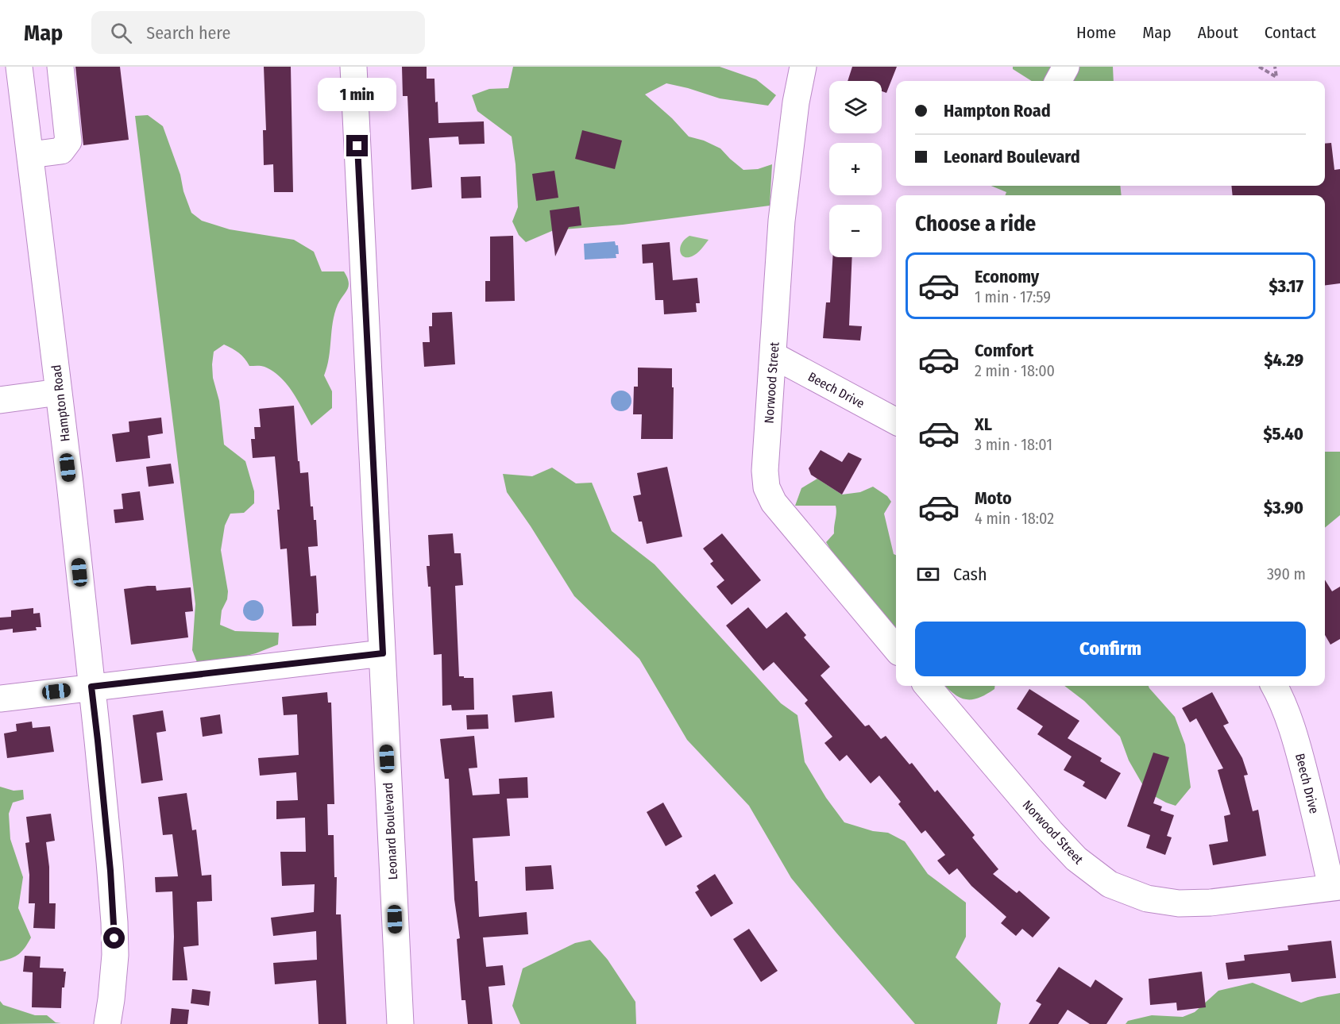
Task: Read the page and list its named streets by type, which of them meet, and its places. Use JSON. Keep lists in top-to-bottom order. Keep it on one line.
{"streets":{"street":["Norwood Street","Beech Drive","Hampton Road","Leonard Boulevard"]},"crossings":[["Norwood Street","Beech Drive"]],"page":{"header":"Map","search":"Search here","nav":["Home","Map","About","Contact"],"bubble":"1 min","map_buttons":["+","−"],"banner":["Hampton Road","Leonard Boulevard"],"heading":"Choose a ride","list":[{"name":"Economy","note":"1 min · 17:59","value":"$3.17"},{"name":"Comfort","note":"2 min · 18:00","value":"$4.29"},{"name":"XL","note":"3 min · 18:01","value":"$5.40"},{"name":"Moto","note":"4 min · 18:02","value":"$3.90"}],"pay":["Cash","390 m"],"buttons":"Confirm"}}
